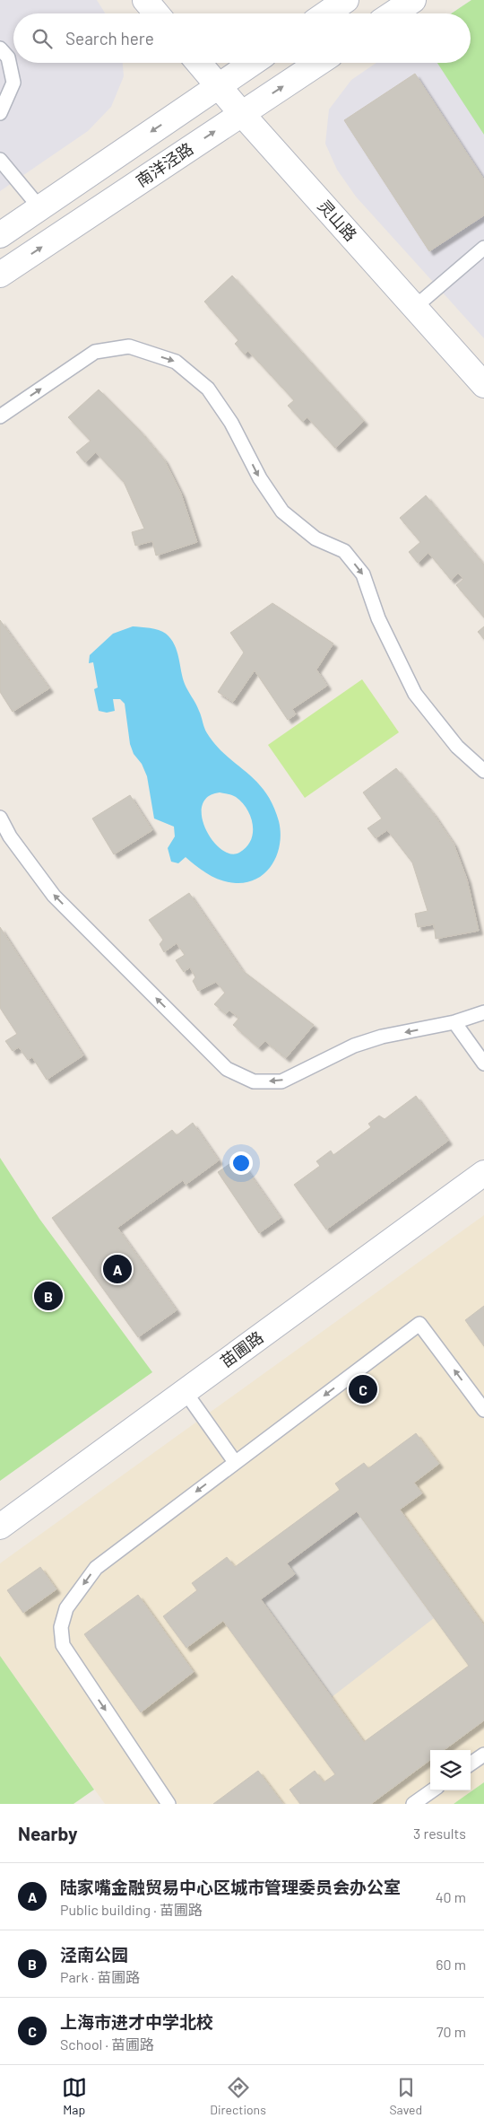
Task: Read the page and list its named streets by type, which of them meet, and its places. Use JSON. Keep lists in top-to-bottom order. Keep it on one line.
{"streets":{"street":["南洋泾路","灵山路","苗圃路"]},"crossings":[["南洋泾路","灵山路"]],"page":{"search":"Search here","pins":["A","B","C"],"heading":["Nearby","3 results"],"list":[{"mark":"A","name":"陆家嘴金融贸易中心区城市管理委员会办公室","note":"Public building · 苗圃路","value":"40 m"},{"mark":"B","name":"泾南公园","note":"Park · 苗圃路","value":"60 m"},{"mark":"C","name":"上海市进才中学北校","note":"School · 苗圃路","value":"70 m"}],"nav":["Map","Directions","Saved"]}}
